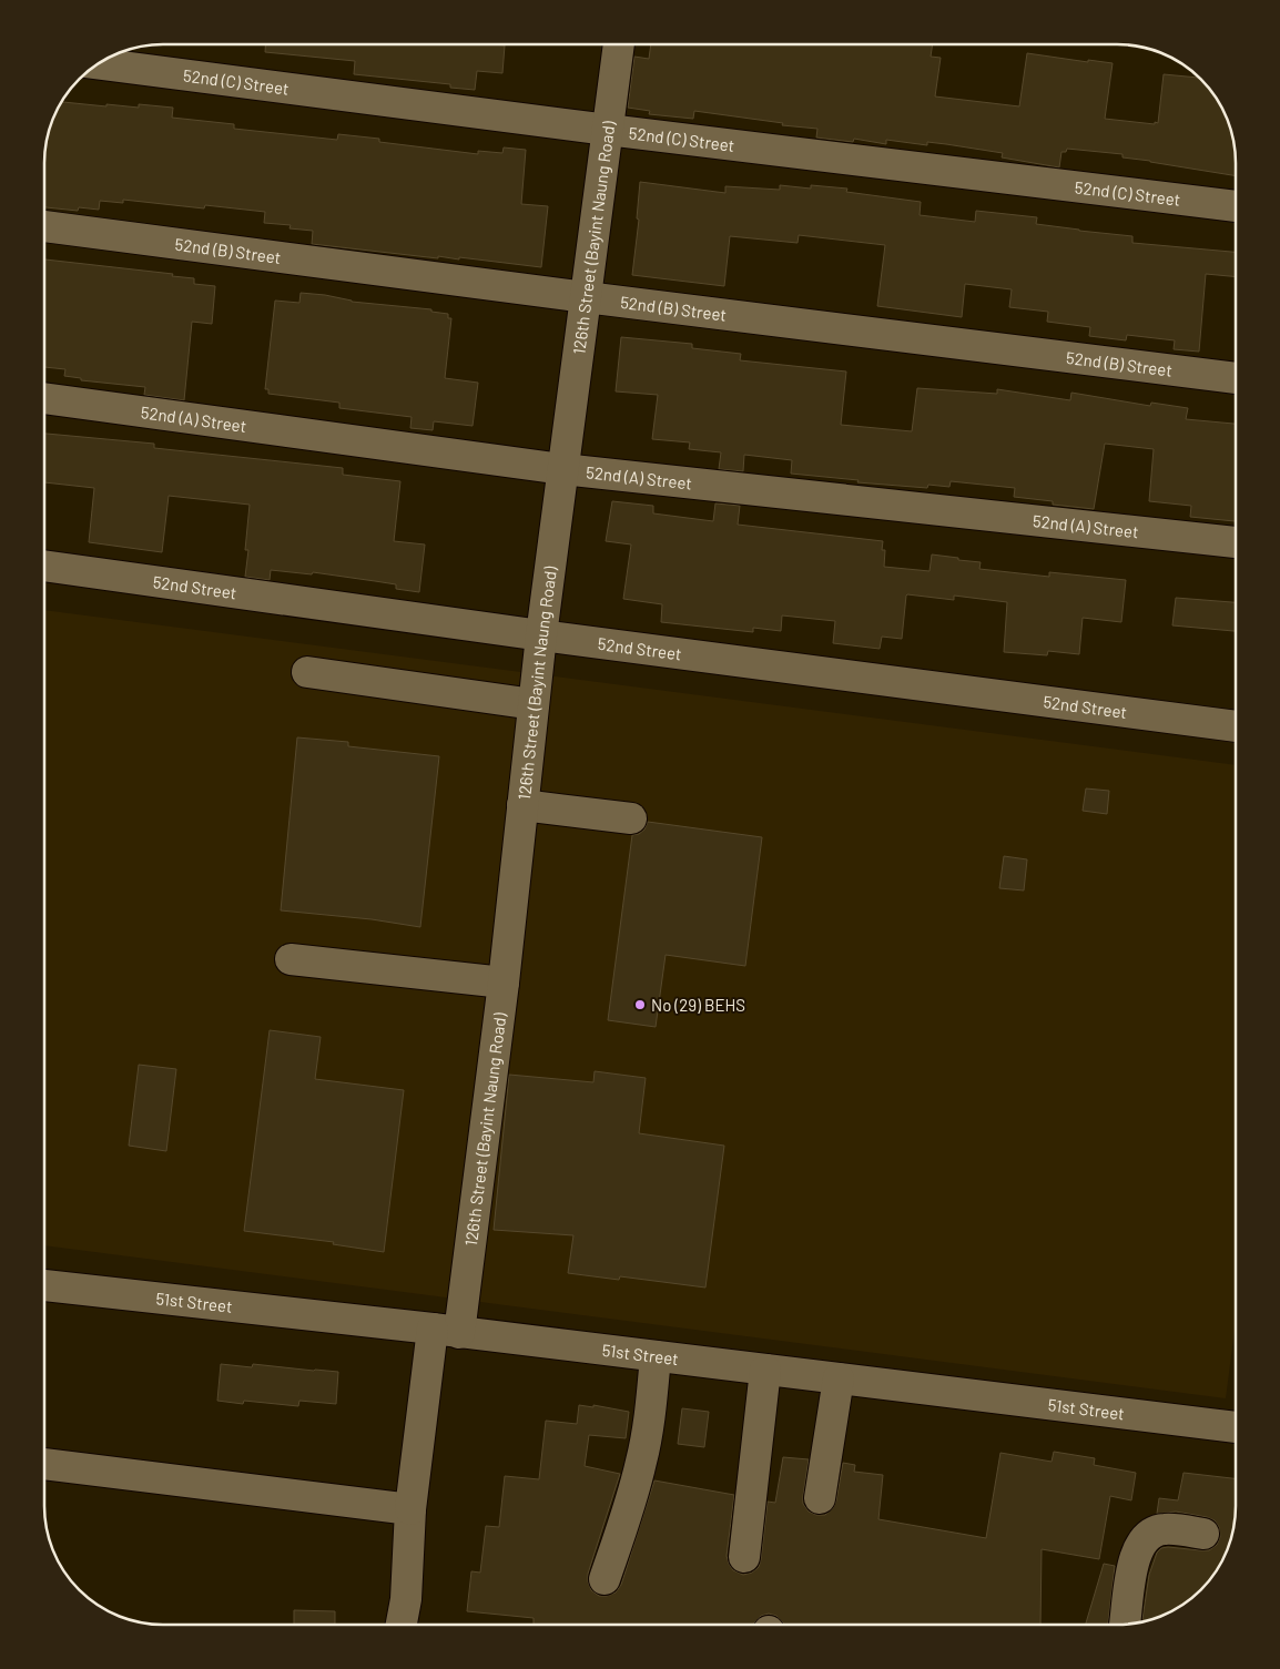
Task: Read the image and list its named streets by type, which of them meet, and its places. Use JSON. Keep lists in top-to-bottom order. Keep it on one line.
{"streets":{"street":["52nd (C) Street","126th Street (Bayint Naung Road)","52nd (B) Street","52nd (A) Street","52nd Street","51st Street"]},"crossings":[["52nd (C) Street","126th Street (Bayint Naung Road)"],["126th Street (Bayint Naung Road)","52nd (B) Street"],["126th Street (Bayint Naung Road)","52nd (A) Street"],["126th Street (Bayint Naung Road)","52nd Street"],["126th Street (Bayint Naung Road)","51st Street"]],"places":["No (29) BEHS"]}
